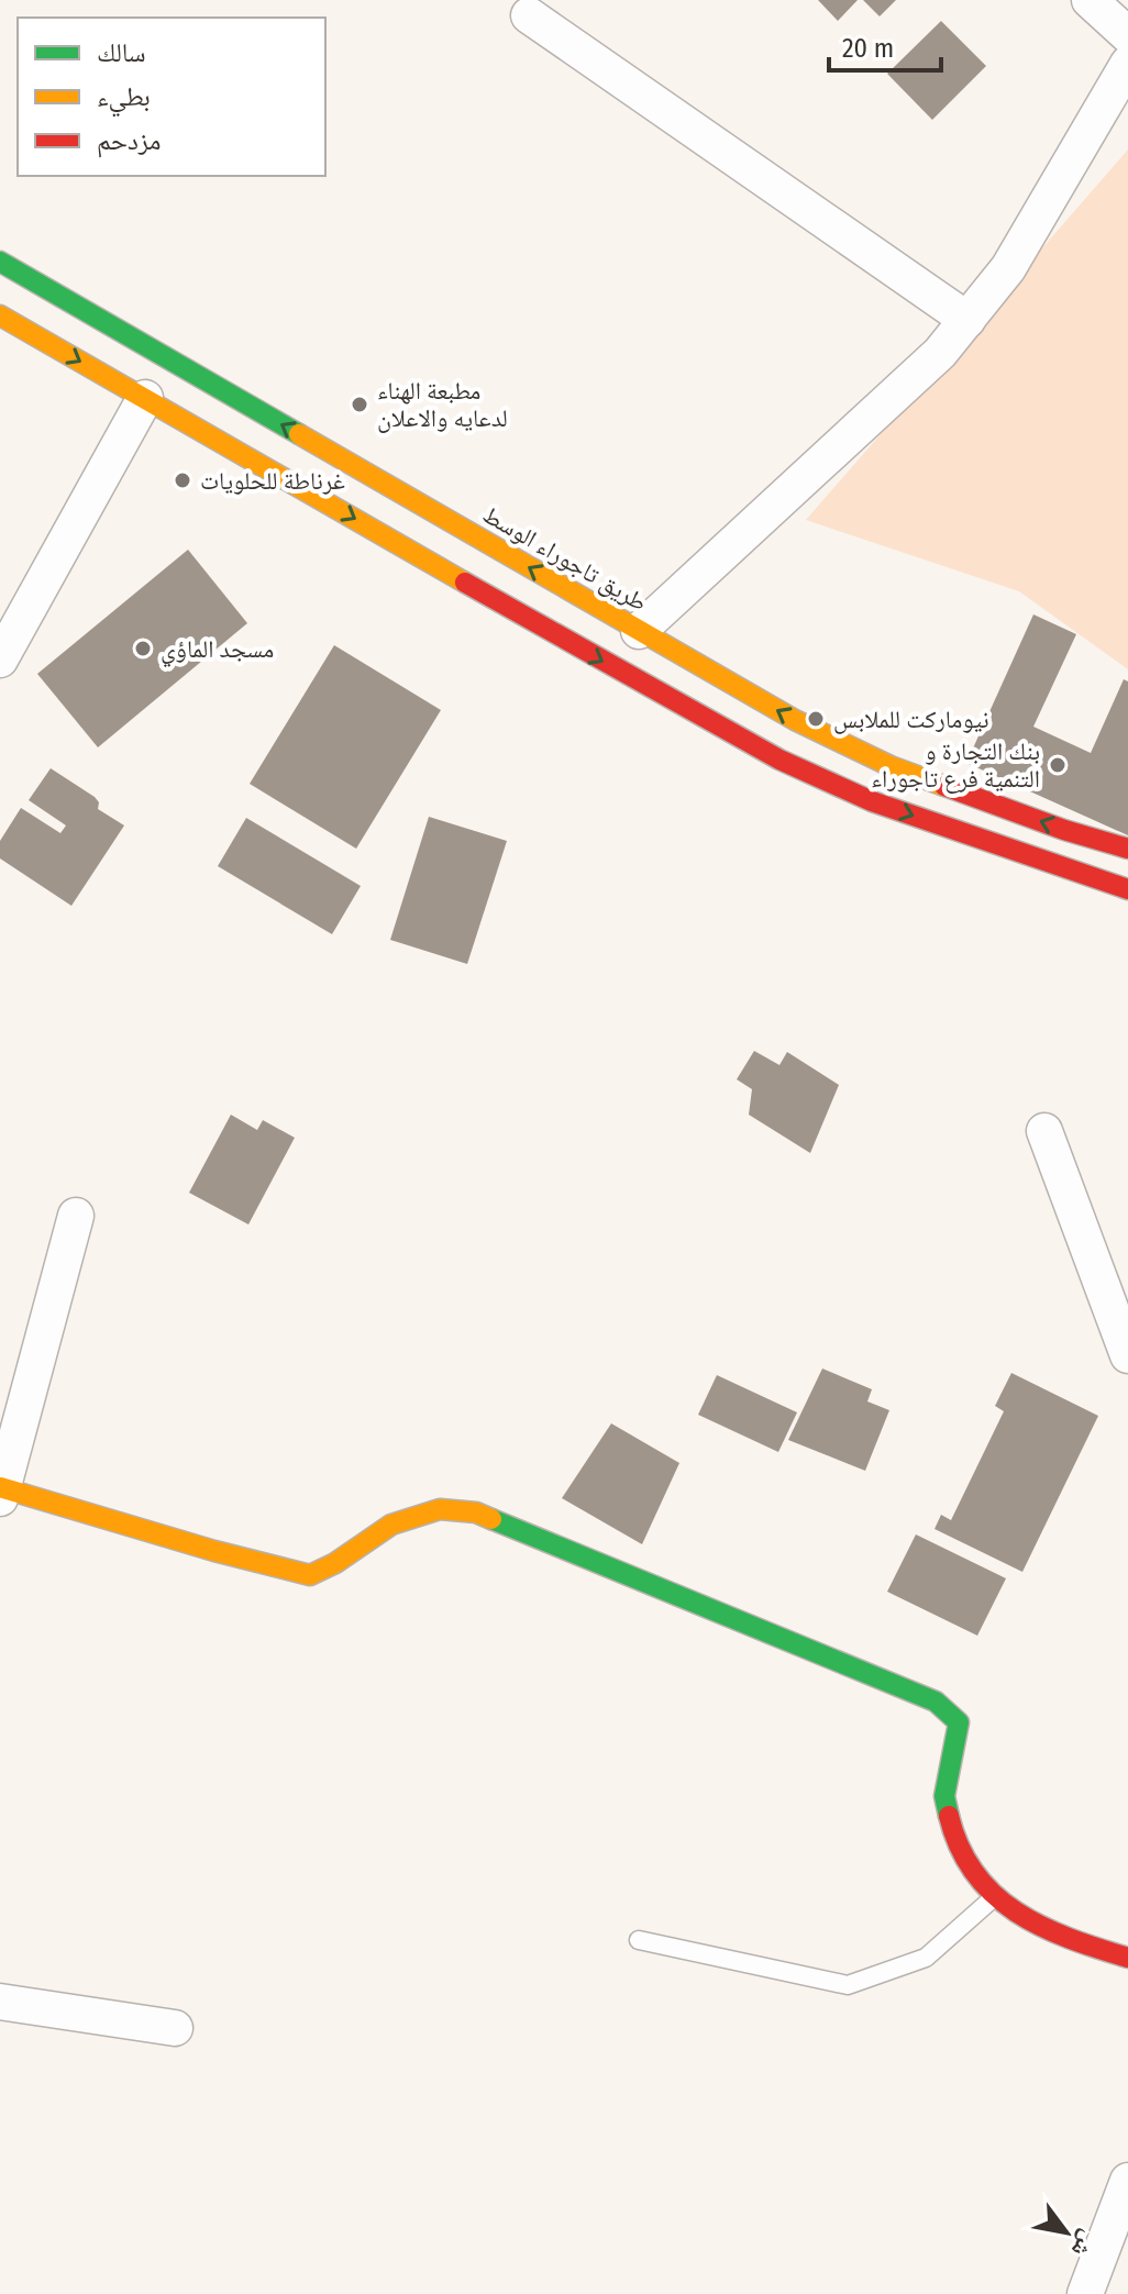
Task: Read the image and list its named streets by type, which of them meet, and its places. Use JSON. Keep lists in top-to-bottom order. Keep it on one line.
{"streets":{"main road":["طريق تاجوراء الوسط"]},"places":["مطبعة الهناء لدعايه والاعلان","غرناطة للحلويات","مسجد الماؤي","نيوماركت للملابس","بنك التجارة و التنمية فرع تاجوراء"],"legend":["سالك","بطيء","مزدحم"],"scale_bar":"20 m","north":"bottom right"}
